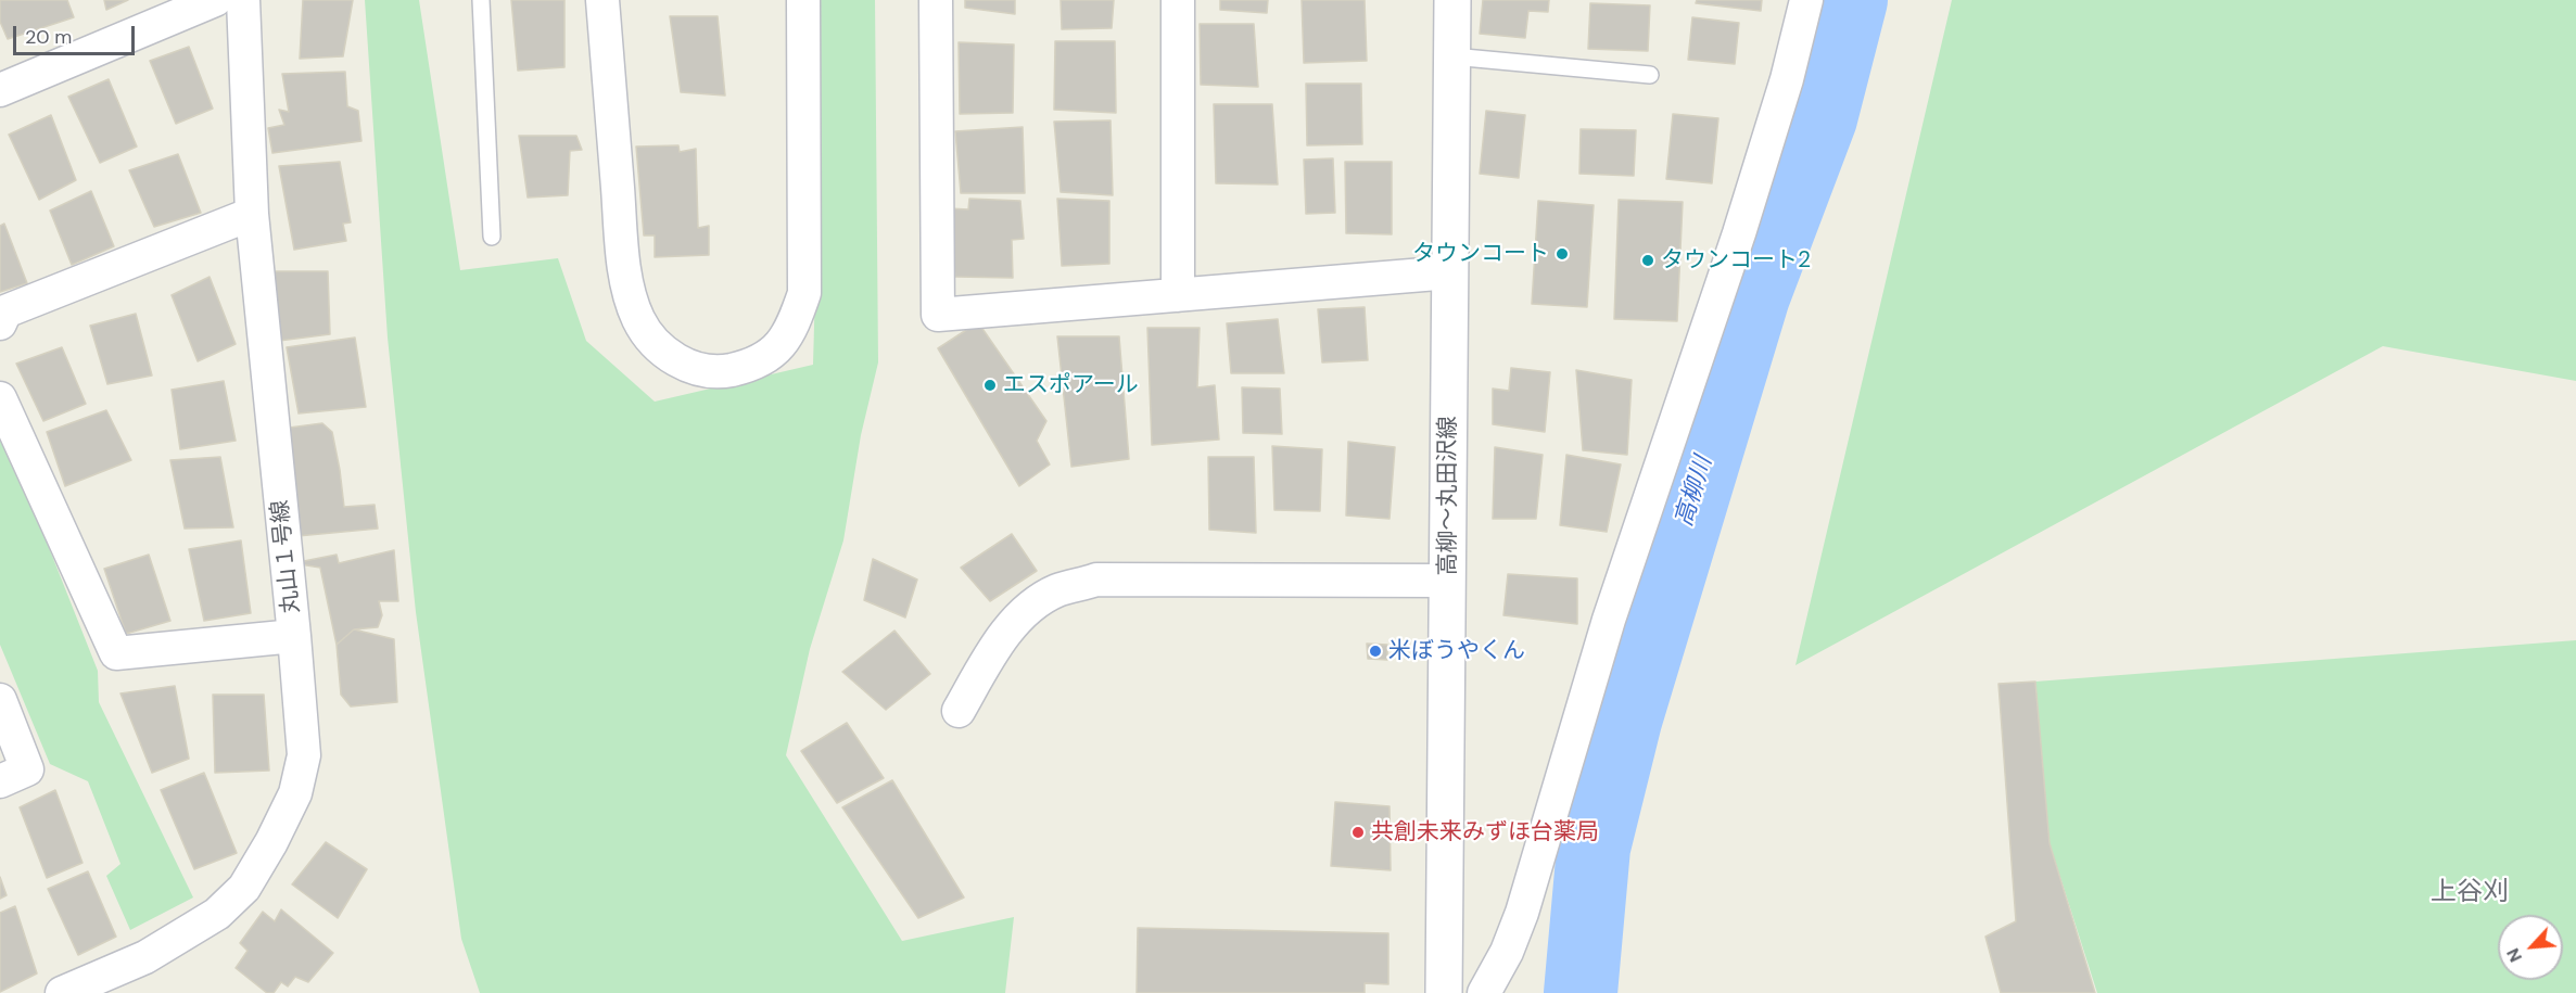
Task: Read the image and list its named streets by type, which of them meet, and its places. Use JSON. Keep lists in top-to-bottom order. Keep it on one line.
{"streets":{"street":["高柳～丸田沢線","丸山１号線"]},"districts":["上谷刈"],"water":["高柳川"],"places":["タウンコート","タウンコート2","エスポアール","米ぼうやくん","共創未来みずほ台薬局"],"scale_bar":"20 m","north":"bottom left"}
